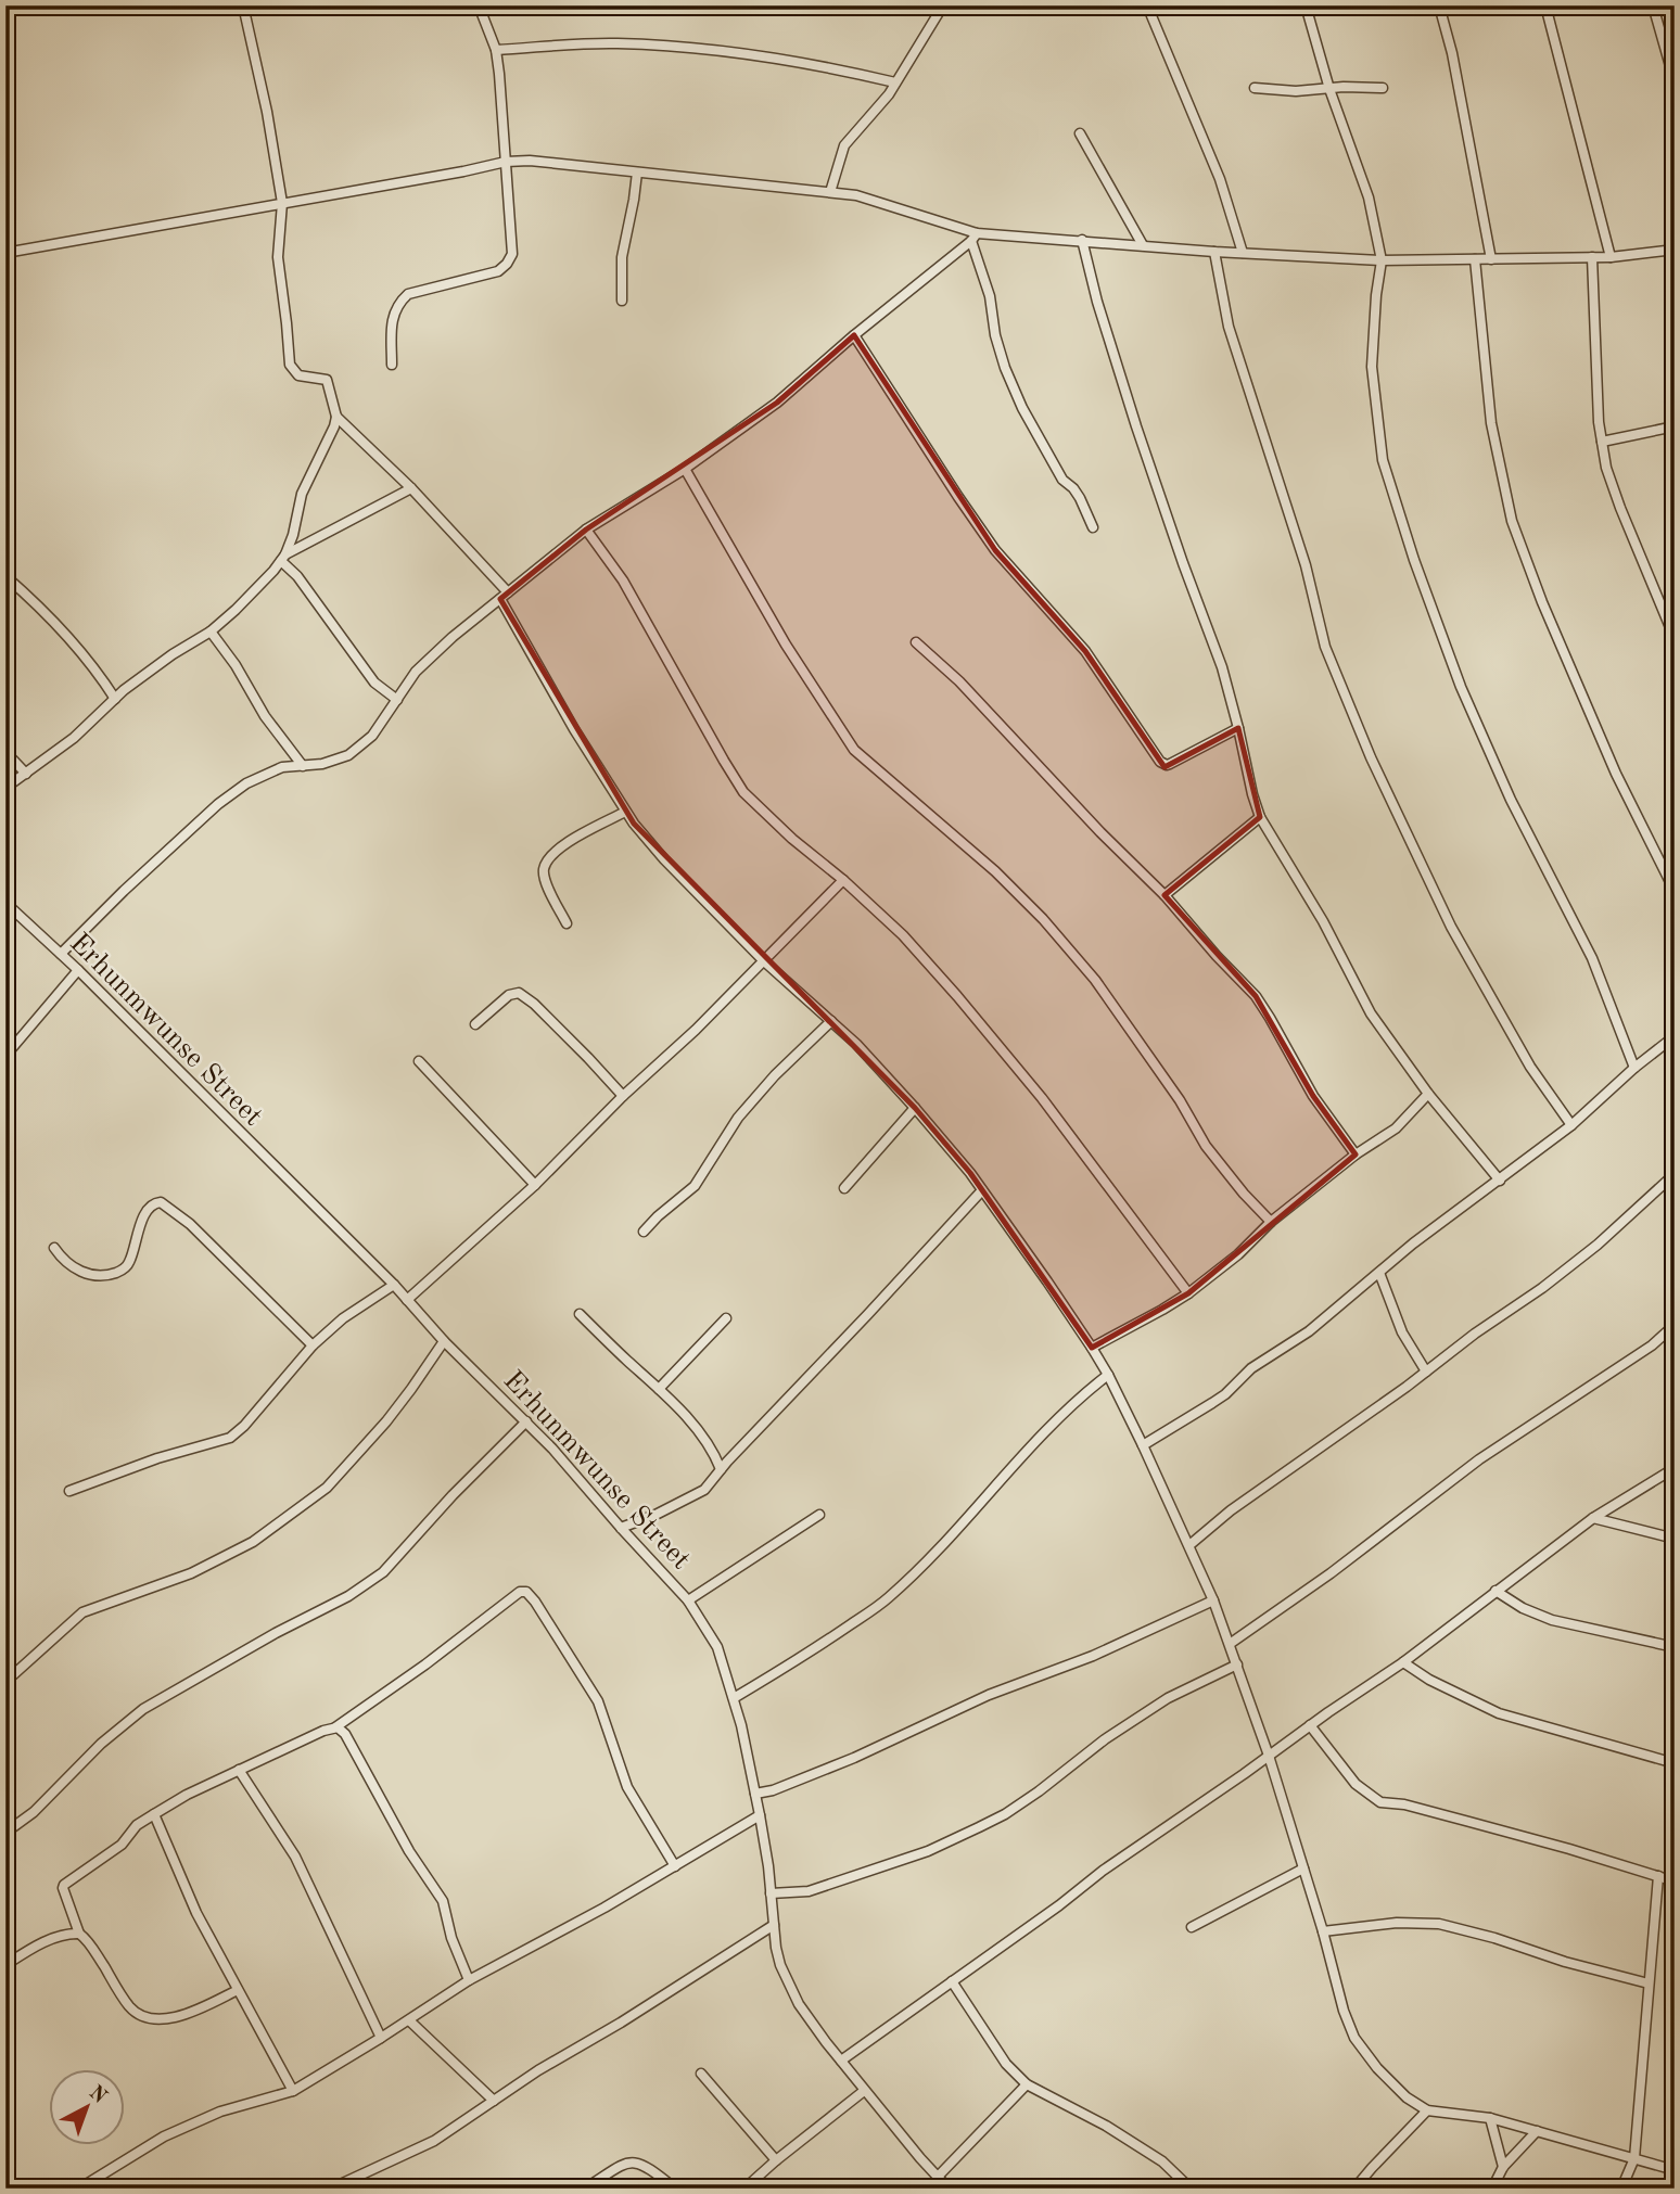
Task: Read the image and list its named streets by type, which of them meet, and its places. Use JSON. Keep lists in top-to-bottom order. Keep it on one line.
{"streets":{"street":["Erhunmwunse Street"]},"north":"top right"}
